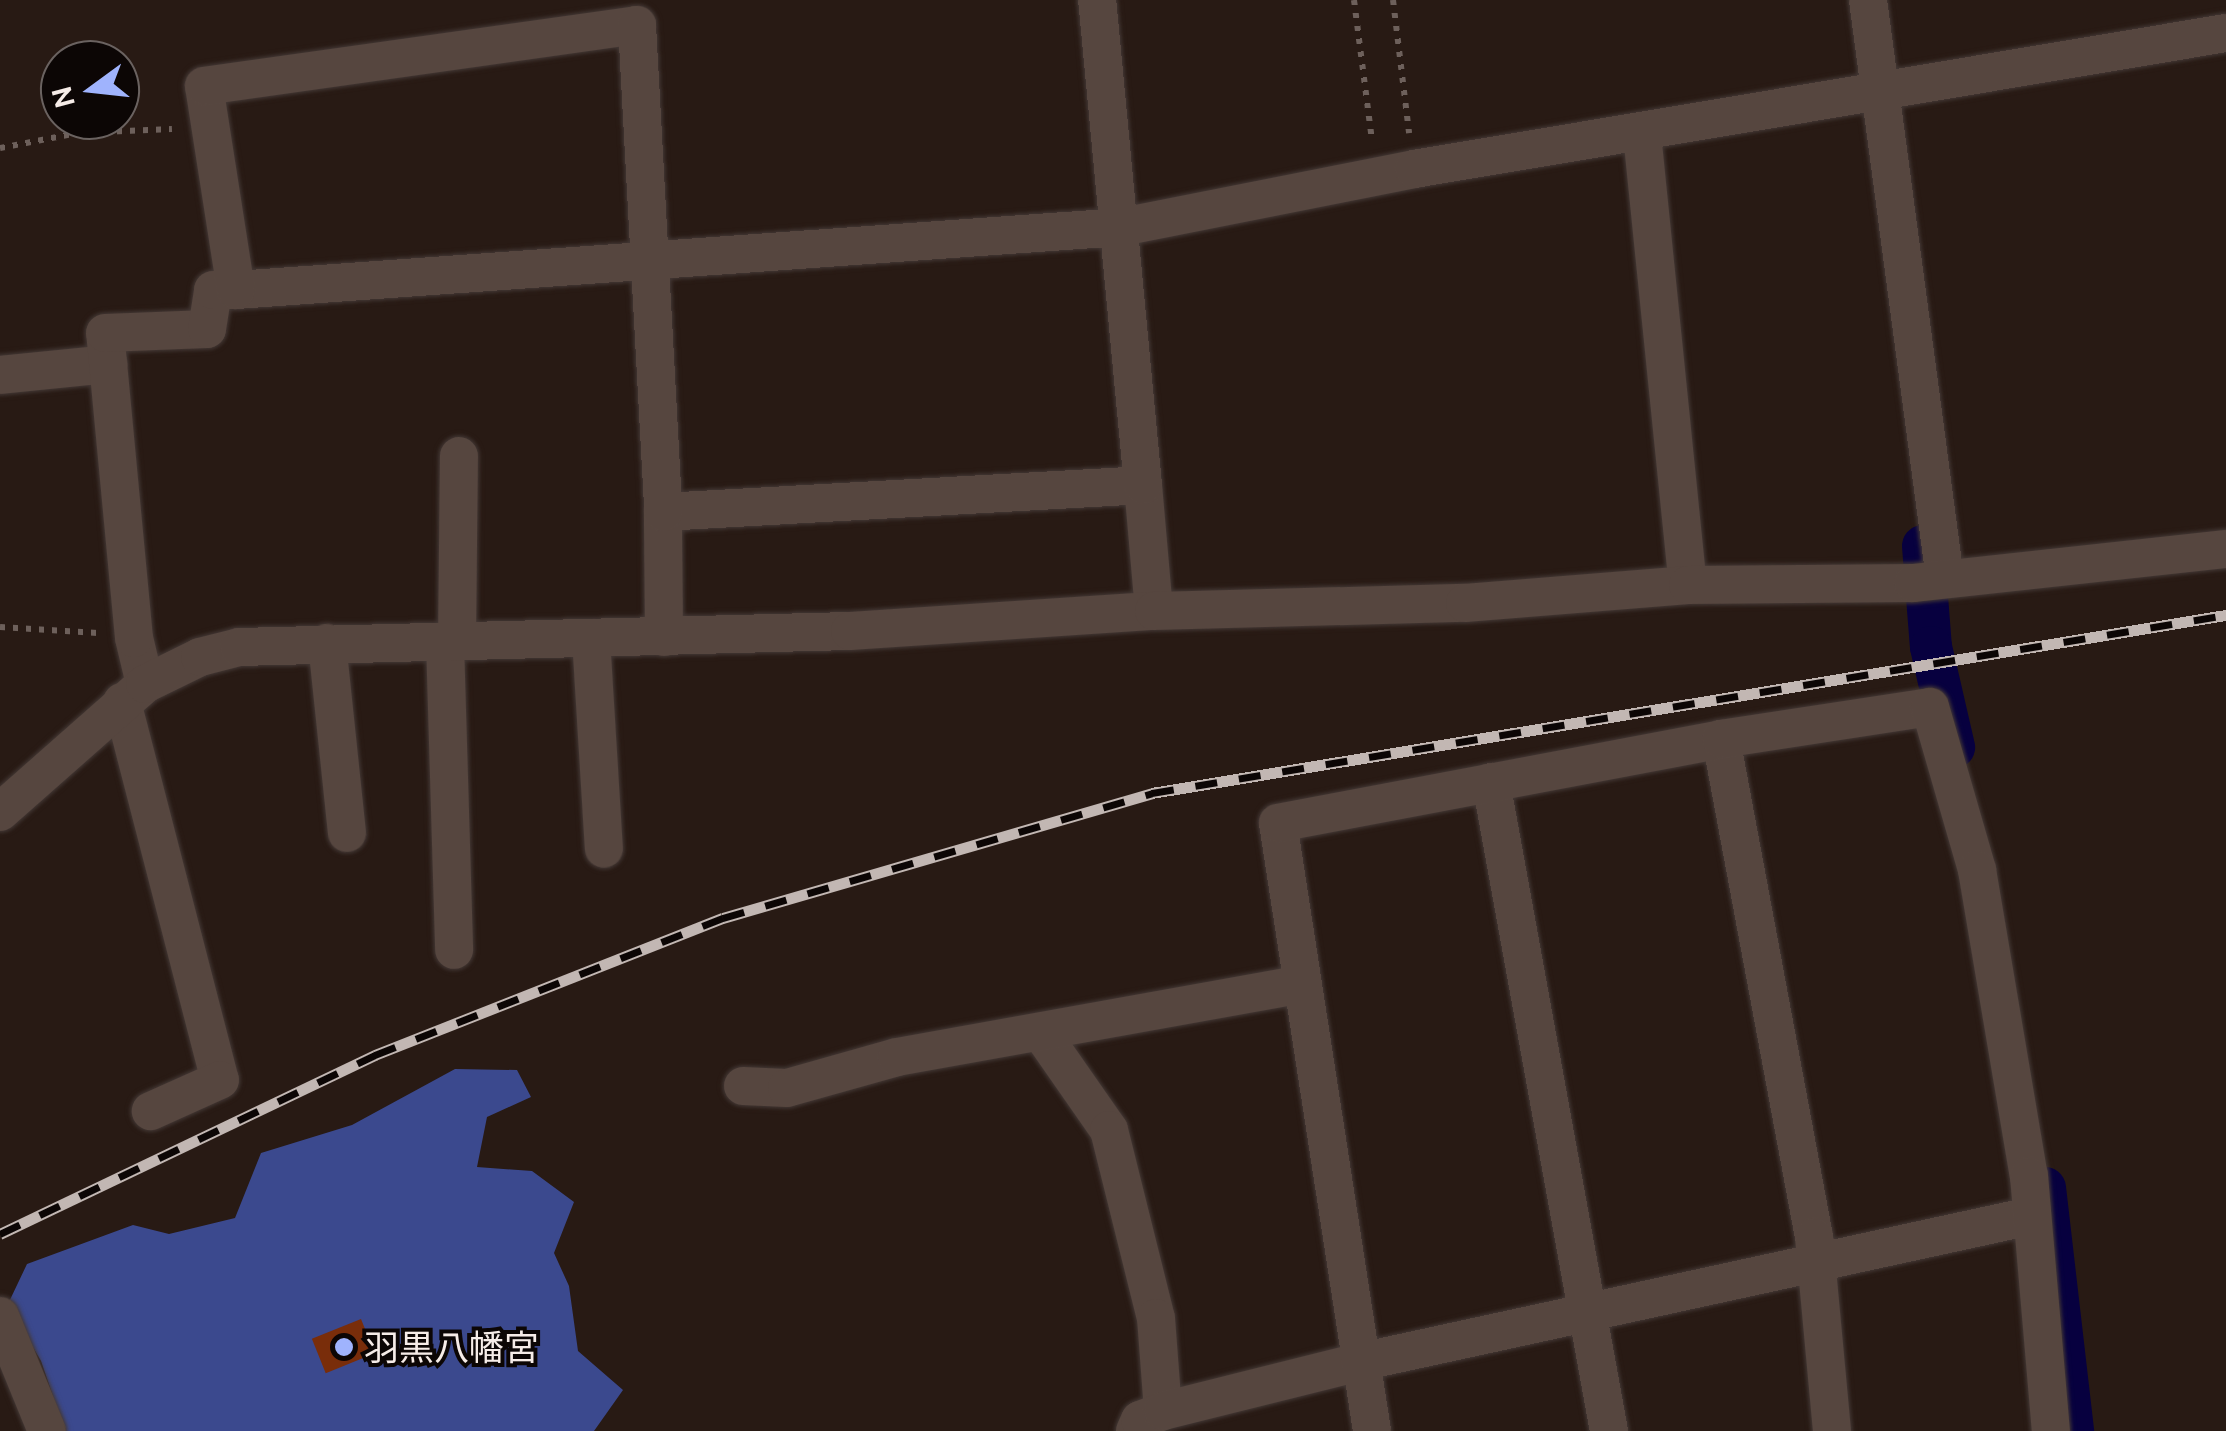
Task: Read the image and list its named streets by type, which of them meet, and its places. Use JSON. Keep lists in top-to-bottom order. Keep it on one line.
{"places":["羽黒八幡宮"],"north":"left"}
